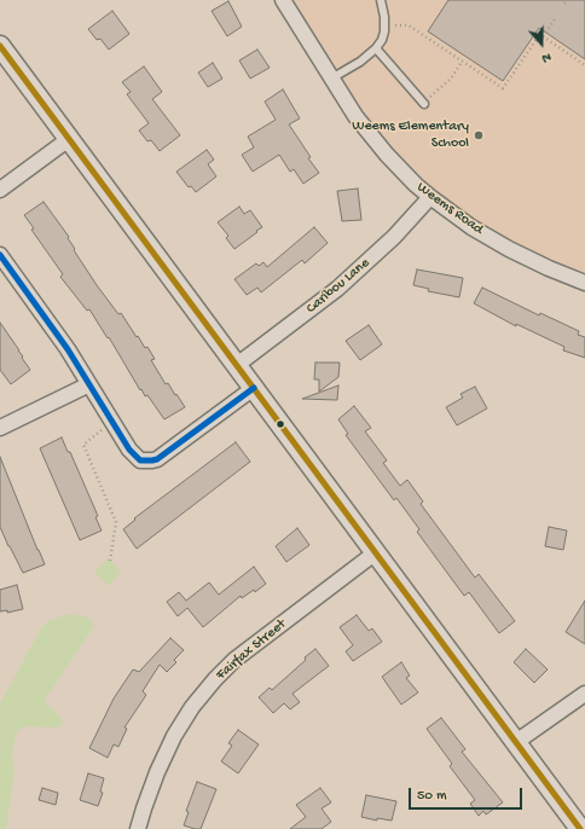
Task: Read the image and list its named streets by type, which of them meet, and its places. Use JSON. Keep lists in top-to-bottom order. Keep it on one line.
{"streets":{"street":["Weems Road","Caribou Lane","Fairfax Street"]},"crossings":[["Weems Road","Caribou Lane"]],"places":["Weems Elementary School"],"scale_bar":"50 m","north":"bottom"}
